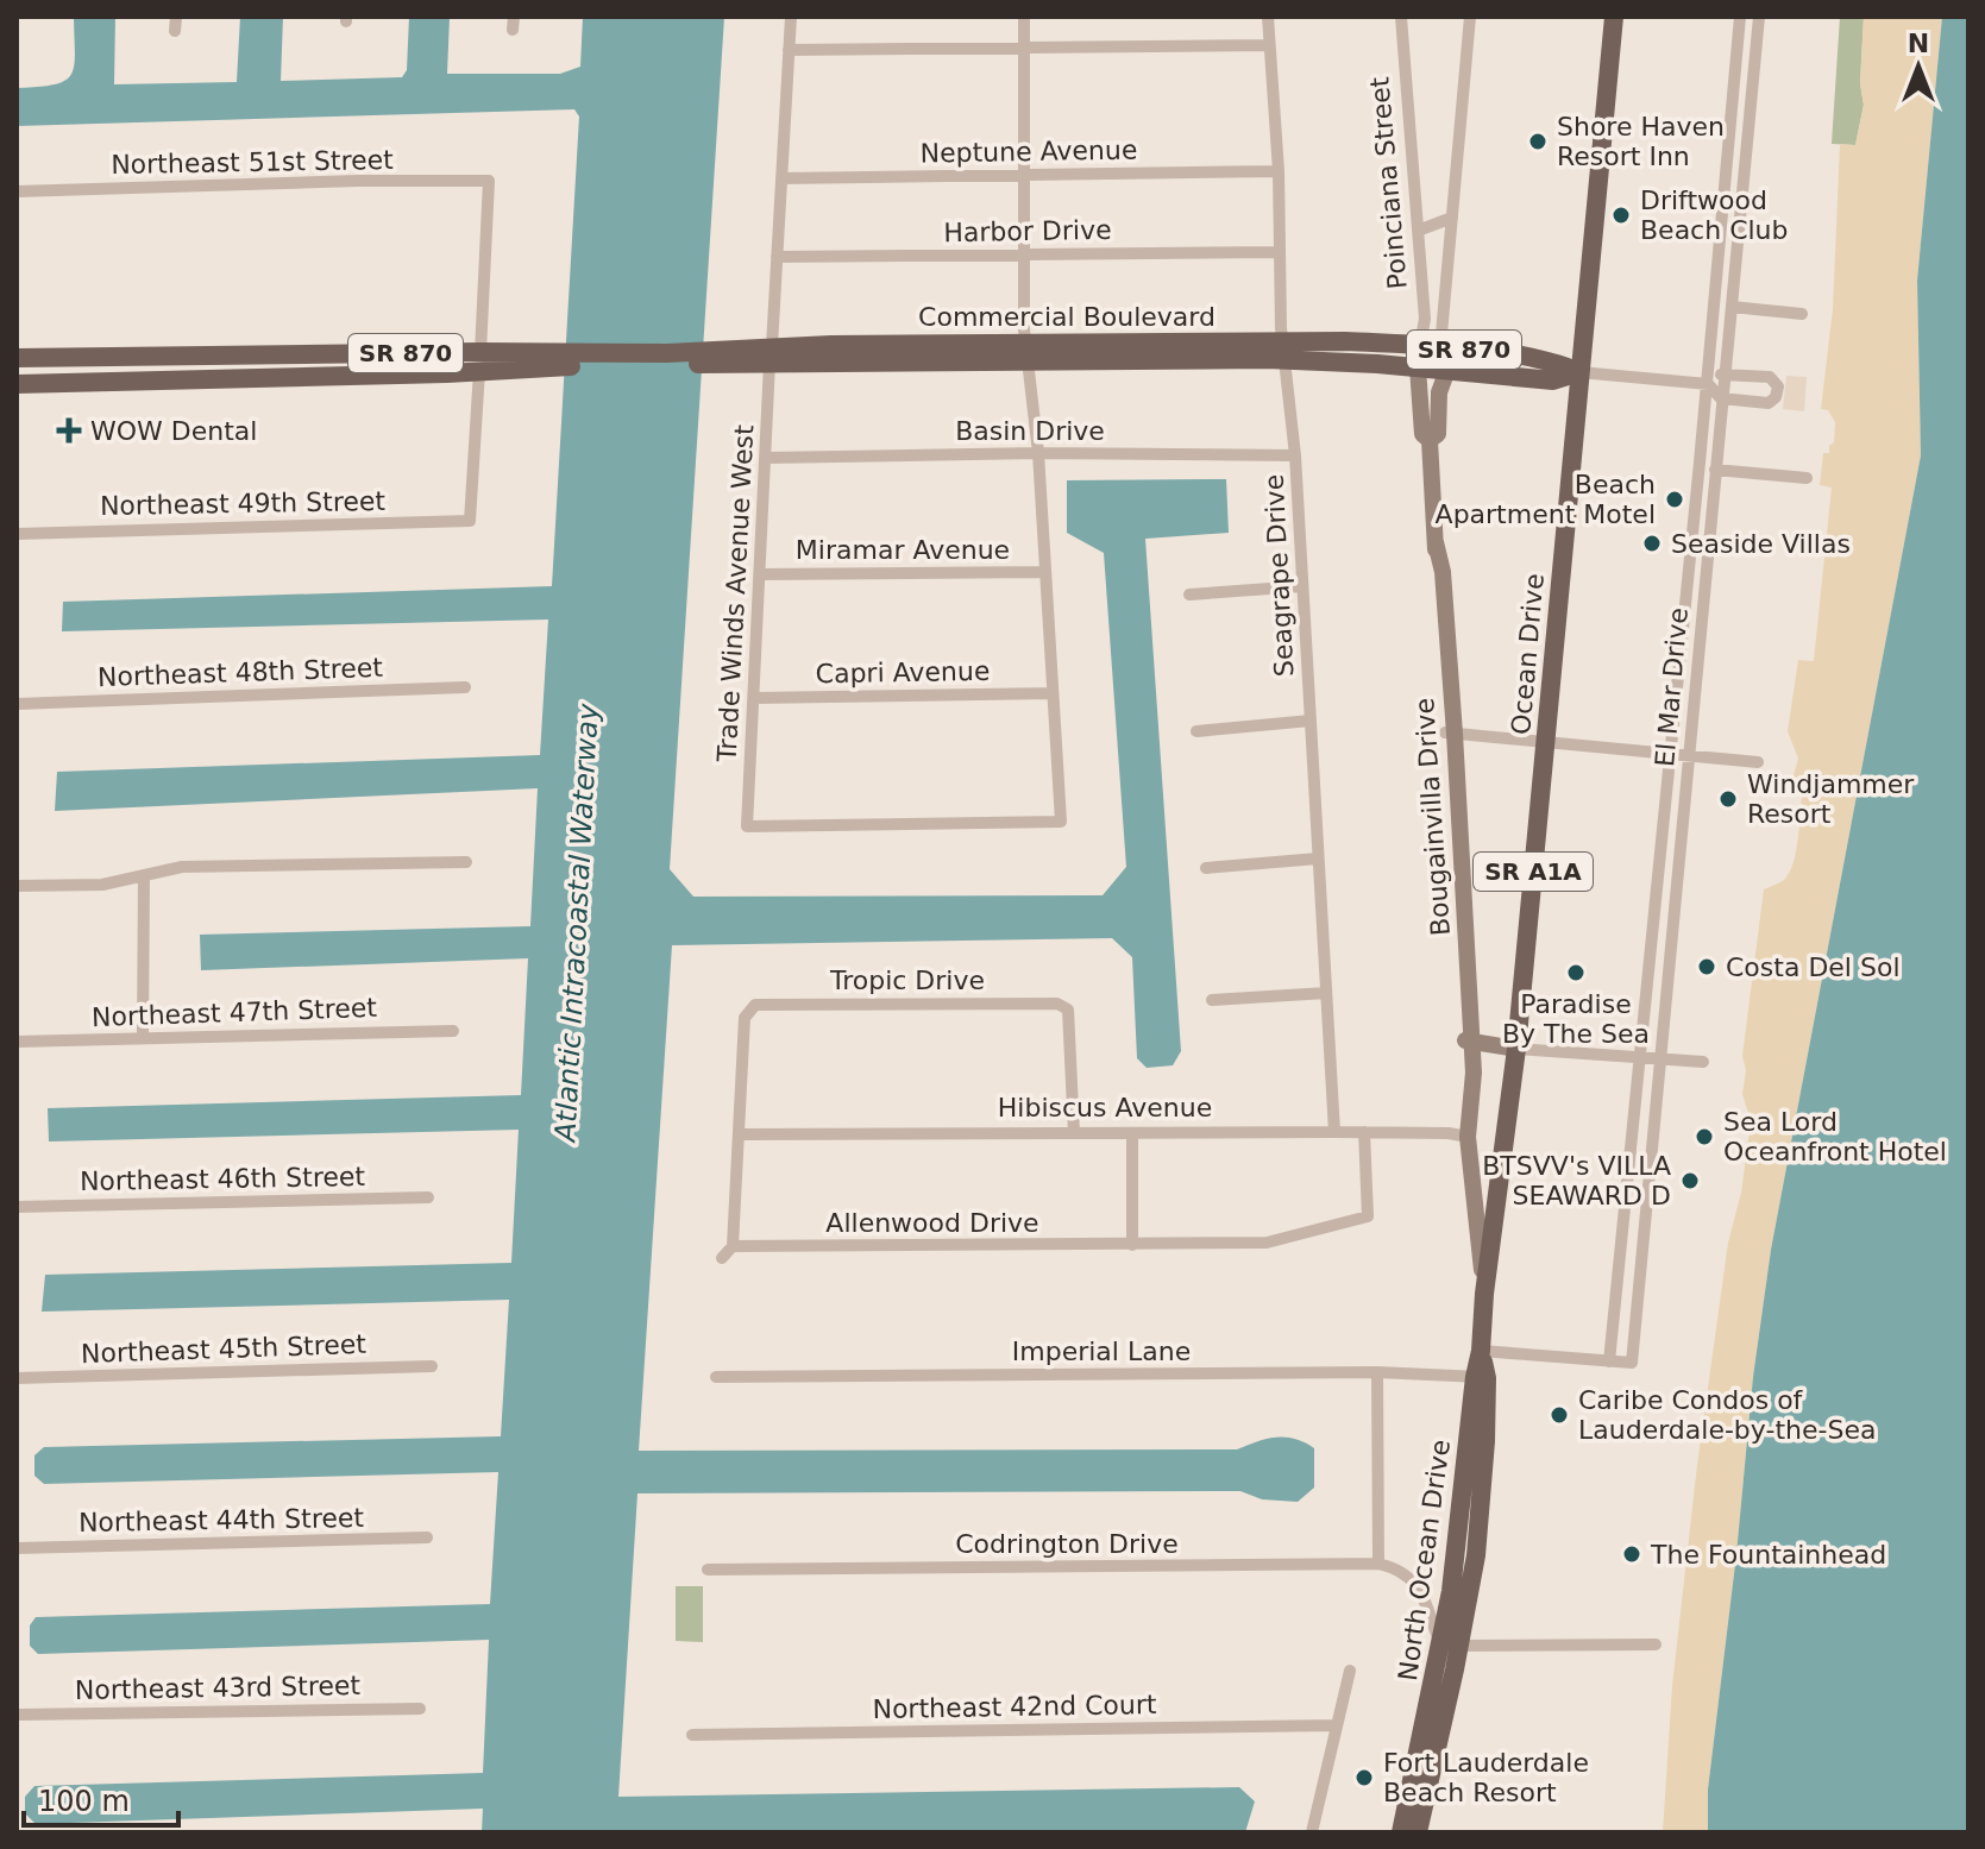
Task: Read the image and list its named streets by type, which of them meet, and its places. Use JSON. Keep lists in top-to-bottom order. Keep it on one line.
{"streets":{"main road":["Commercial Boulevard","SR 870","Ocean Drive","SR A1A","North Ocean Drive"],"street":["Neptune Avenue","Northeast 51st Street","Poinciana Street","Harbor Drive","Basin Drive","Northeast 49th Street","Miramar Avenue","Seagrape Drive","Trade Winds Avenue West","Northeast 48th Street","Capri Avenue","El Mar Drive","Bougainvilla Drive","Tropic Drive","Northeast 47th Street","Hibiscus Avenue","Northeast 46th Street","Allenwood Drive","Northeast 45th Street","Imperial Lane","Northeast 44th Street","Codrington Drive","Northeast 43rd Street","Northeast 42nd Court"]},"crossings":[["Neptune Avenue","Seagrape Drive"],["Neptune Avenue","Trade Winds Avenue West"],["Northeast 51st Street","Commercial Boulevard"],["Northeast 51st Street","SR 870"],["Northeast 51st Street","Northeast 49th Street"],["Poinciana Street","Commercial Boulevard"],["Harbor Drive","Seagrape Drive"],["Harbor Drive","Trade Winds Avenue West"],["Commercial Boulevard","SR 870"],["Commercial Boulevard","Northeast 49th Street"],["Commercial Boulevard","Seagrape Drive"],["Commercial Boulevard","Trade Winds Avenue West"],["Commercial Boulevard","Ocean Drive"],["Commercial Boulevard","El Mar Drive"],["Commercial Boulevard","Bougainvilla Drive"],["SR 870","Northeast 49th Street"],["Basin Drive","Seagrape Drive"],["Basin Drive","Trade Winds Avenue West"],["Miramar Avenue","Trade Winds Avenue West"],["Seagrape Drive","Hibiscus Avenue"],["Trade Winds Avenue West","Capri Avenue"],["Ocean Drive","Bougainvilla Drive"],["Ocean Drive","North Ocean Drive"],["Bougainvilla Drive","Hibiscus Avenue"],["Bougainvilla Drive","North Ocean Drive"],["Tropic Drive","Hibiscus Avenue"],["Hibiscus Avenue","Allenwood Drive"],["Imperial Lane","North Ocean Drive"],["Codrington Drive","North Ocean Drive"]],"water":["Atlantic Intracoastal Waterway"],"places":{"other":["Shore Haven Resort Inn","Driftwood Beach Club","Beach Apartment Motel","Seaside Villas","Windjammer Resort","Costa Del Sol","Paradise By The Sea","Sea Lord Oceanfront Hotel","BTSVV's VILLA SEAWARD D","Caribe Condos of Lauderdale-by-the-Sea","The Fountainhead","Fort Lauderdale Beach Resort"],"health":["WOW Dental"]},"scale_bar":"100 m","north":"top"}
